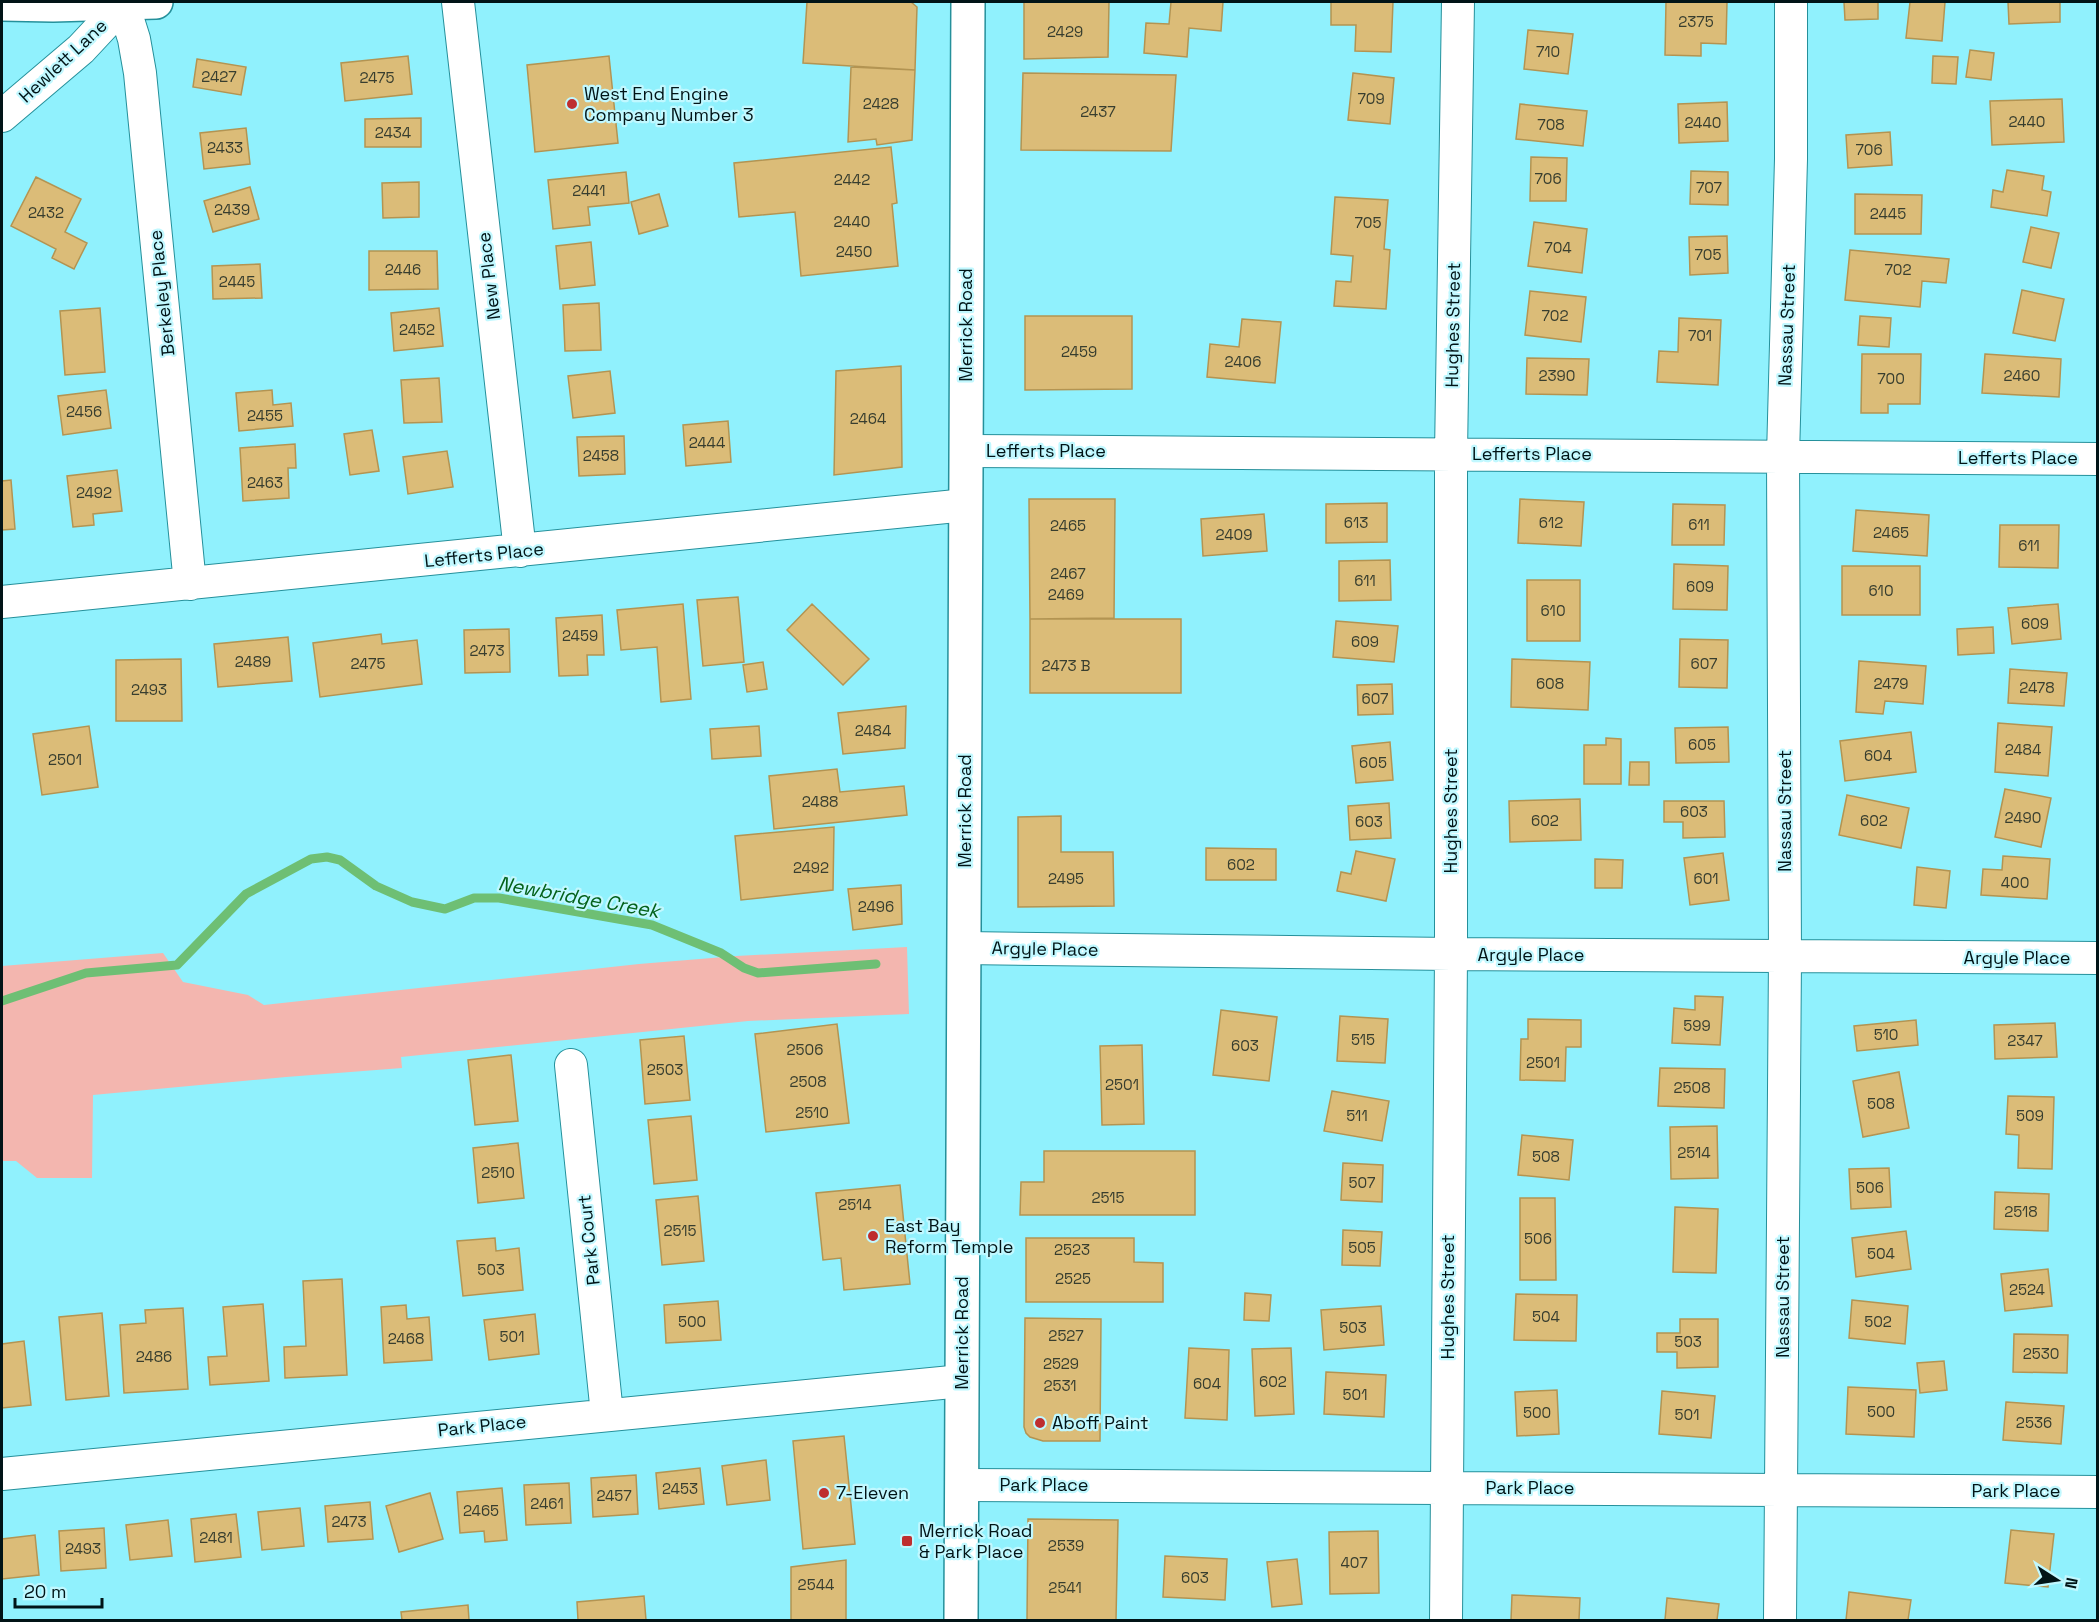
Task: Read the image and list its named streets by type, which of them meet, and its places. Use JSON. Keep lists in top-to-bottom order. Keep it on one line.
{"streets":{"main road":["Merrick Road"],"street":["Hewlett Lane","New Place","Berkeley Place","Hughes Street","Nassau Street","Lefferts Place","Argyle Place","Park Court","Park Place"]},"crossings":[["Hewlett Lane","Berkeley Place"],["New Place","Lefferts Place"],["Berkeley Place","Lefferts Place"],["Merrick Road","Lefferts Place"],["Merrick Road","Argyle Place"],["Merrick Road","Park Place"],["Hughes Street","Lefferts Place"],["Hughes Street","Argyle Place"],["Hughes Street","Park Place"],["Nassau Street","Lefferts Place"],["Nassau Street","Argyle Place"],["Nassau Street","Park Place"],["Park Court","Park Place"]],"water":["Newbridge Creek"],"places":{"other":["West End Engine Company Number 3","East Bay Reform Temple","Aboff Paint","7-Eleven"],"transit":["Merrick Road & Park Place"]},"house_numbers":["2375","2429","710","2427","2475","709","2428","2437","2440","2440","708","2434","2433","706","706","2442","707","2441","2439","2432","2445","2440","705","704","2450","705","2446","702","2445","702","2452","701","2459","2406","2390","2460","700","2456","2455","2464","2444","2458","2463","2492","613","612","611","2465","2465","2409","611","2467","611","609","610","2469","610","609","2459","609","2473","2489","2475","607","2473 B","608","2479","2478","2493","607","2484","605","2484","604","2501","605","2488","603","2490","602","602","603","602","2492","2495","601","400","2496","599","510","515","2347","603","2506","2501","2503","2508","2501","2508","508","2510","511","509","2514","508","2510","507","506","2515","2514","2518","2515","506","505","2523","504","503","2525","2524","504","500","502","503","2527","501","2468","503","2530","2486","2529","602","604","2531","501","500","500","501","2536","2453","2457","2461","2465","2473","2481","2539","2493","407","603","2544","2541"],"scale_bar":"20 m","north":"right"}
